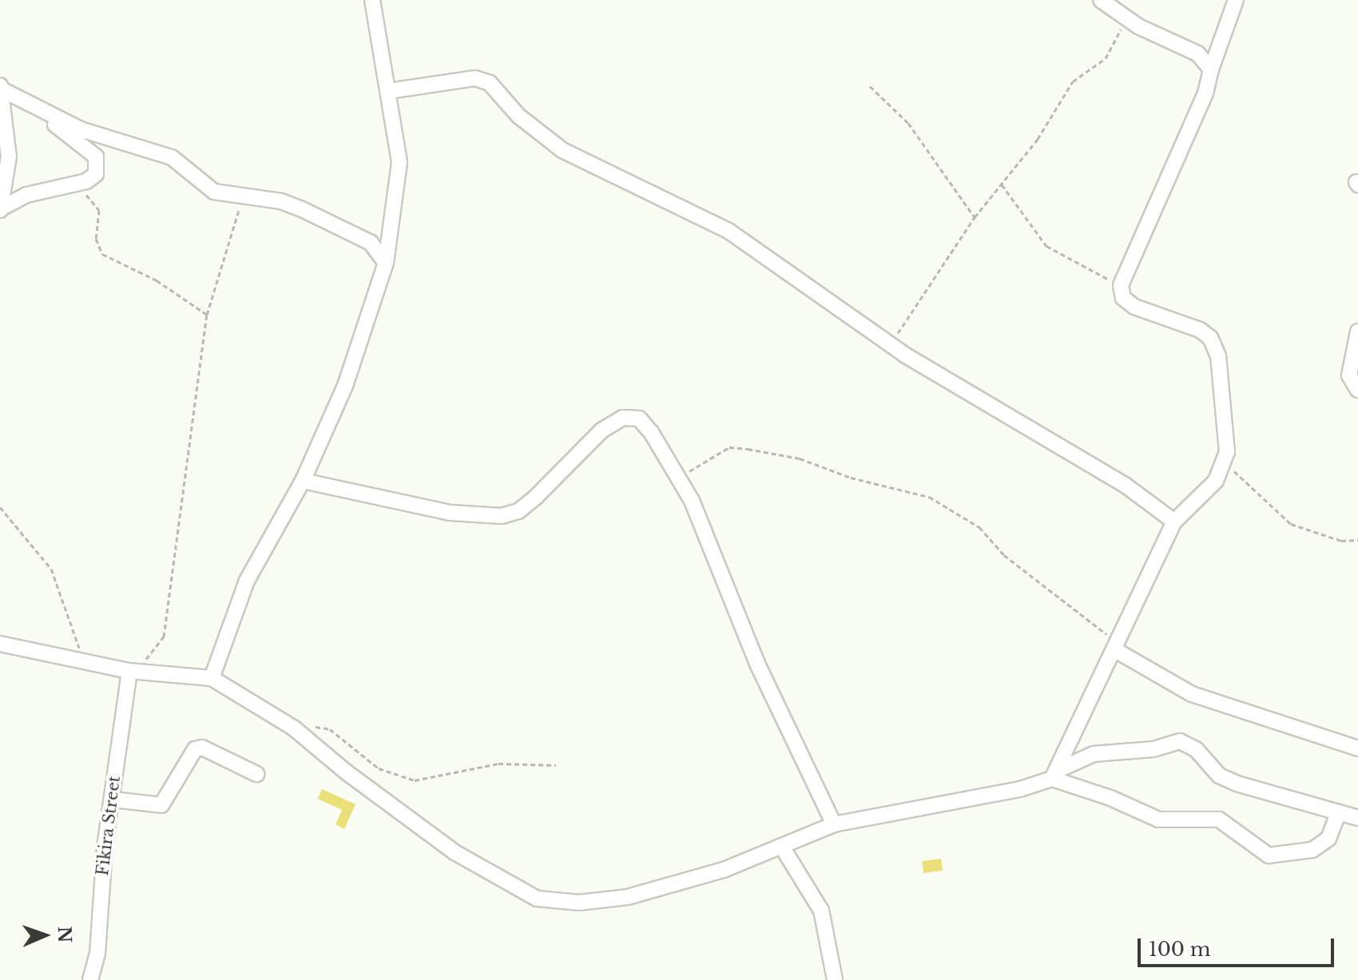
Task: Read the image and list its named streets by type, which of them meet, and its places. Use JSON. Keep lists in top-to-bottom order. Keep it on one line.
{"streets":{"street":["Fikira Street"]},"scale_bar":"100 m","north":"right"}
